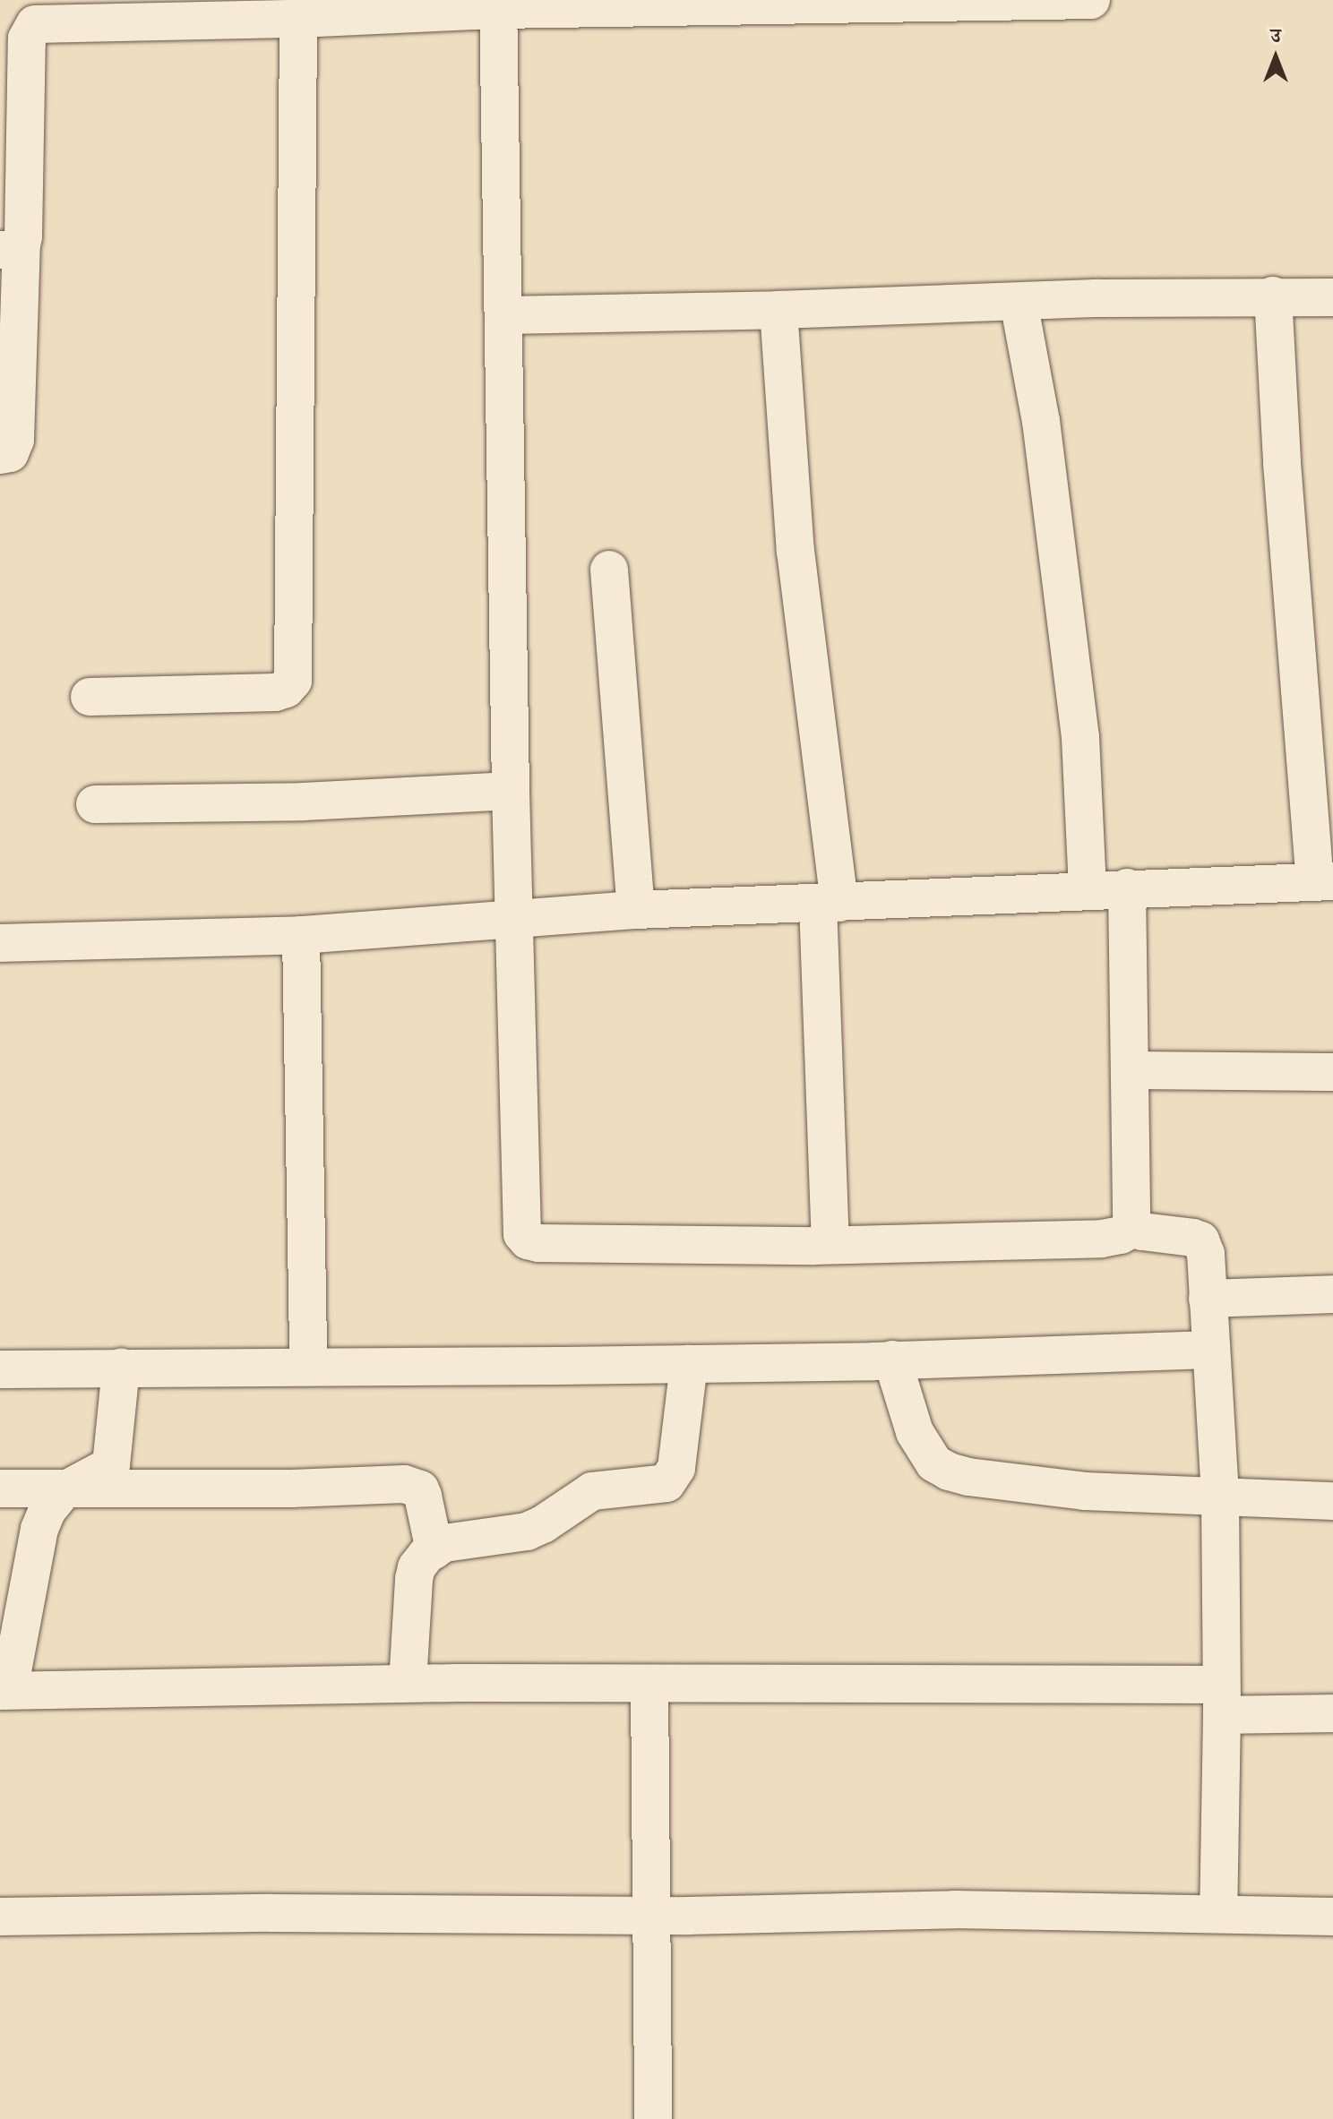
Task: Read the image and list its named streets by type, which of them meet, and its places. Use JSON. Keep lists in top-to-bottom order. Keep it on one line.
{"north":"top"}
